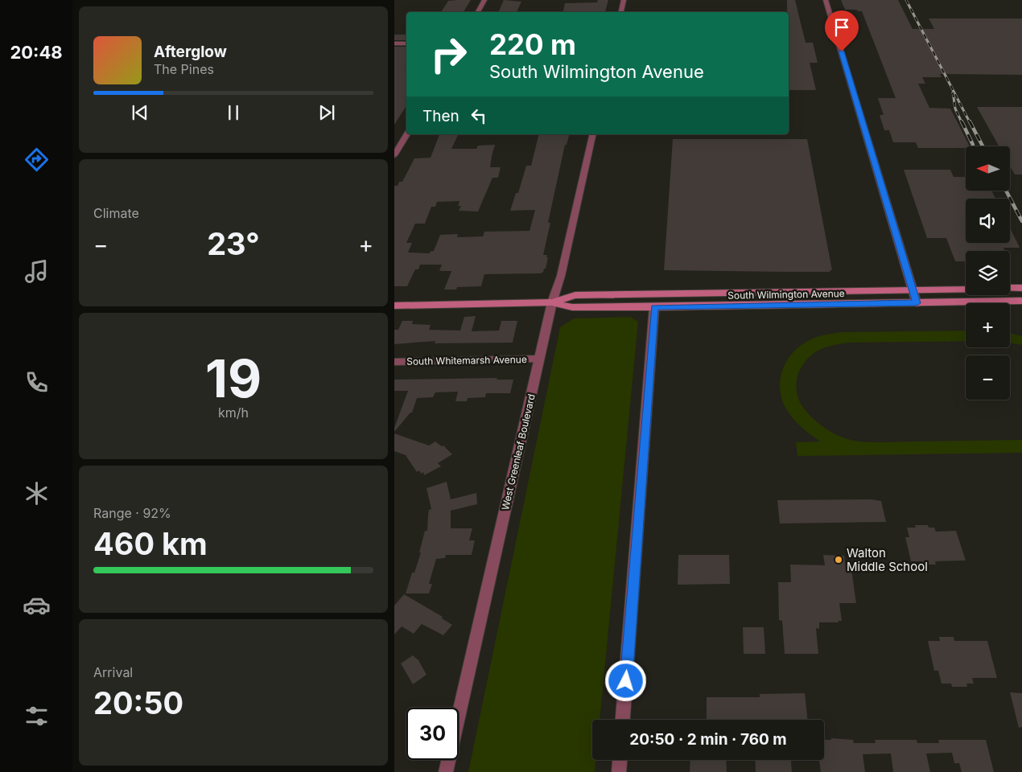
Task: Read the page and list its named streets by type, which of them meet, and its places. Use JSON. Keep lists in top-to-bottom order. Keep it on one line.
{"streets":{"main road":["South Wilmington Avenue"],"street":["South Whitemarsh Avenue","West Greenleaf Boulevard"]},"crossings":[["South Wilmington Avenue","West Greenleaf Boulevard"],["South Whitemarsh Avenue","West Greenleaf Boulevard"]],"places":["Walton Middle School"],"north":"left","page":{"tabs":"20:48","turn":["220 m","South Wilmington Avenue"],"song":["Afterglow","The Pines"],"then":"Then","map_buttons":["+","−"],"tile":["Climate",["19","km/h"],["Range · 92%","460 km"],["Arrival","20:50"]],"heat":["−","23°","+"],"limit":"30","trip":"20:50 · 2 min · 760 m"}}
